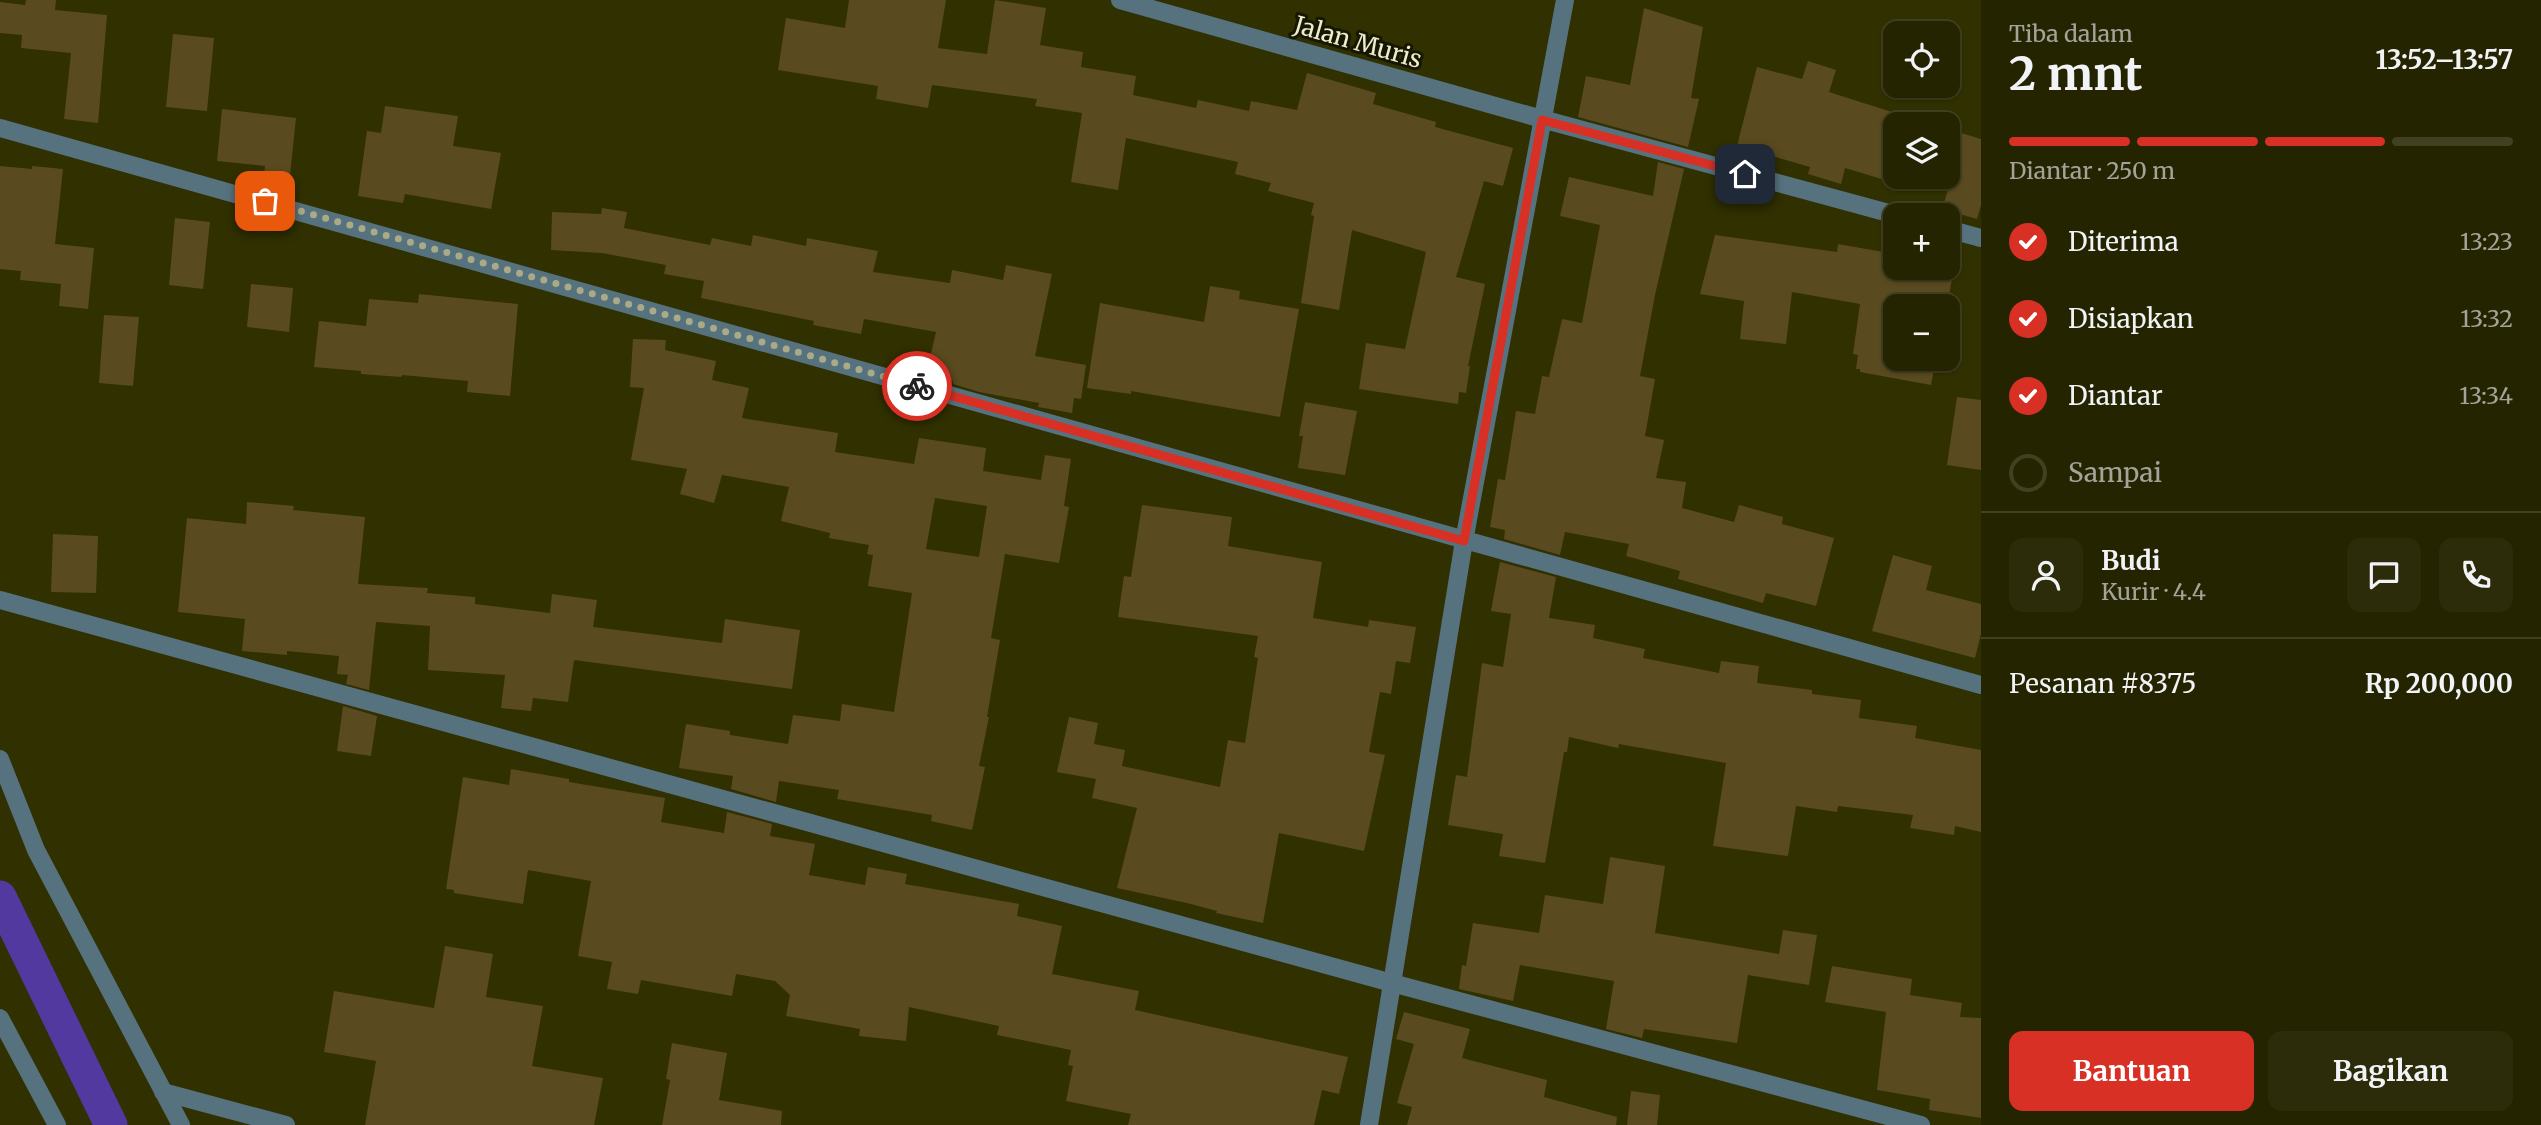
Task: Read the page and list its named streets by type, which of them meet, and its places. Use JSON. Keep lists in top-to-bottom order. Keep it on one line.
{"streets":{"street":["Jalan Muris"]},"page":{"heading":["2 mnt","Tiba dalam","13:52–13:57"],"panel":["Budi","Kurir · 4.4","Pesanan #8375","Rp 200,000"],"map_buttons":["+","−"],"bar":"Diantar · 250 m","list":[["Diterima","13:23"],["Disiapkan","13:32"],["Diantar","13:34"],"Sampai"],"buttons":["Bantuan","Bagikan"]}}
